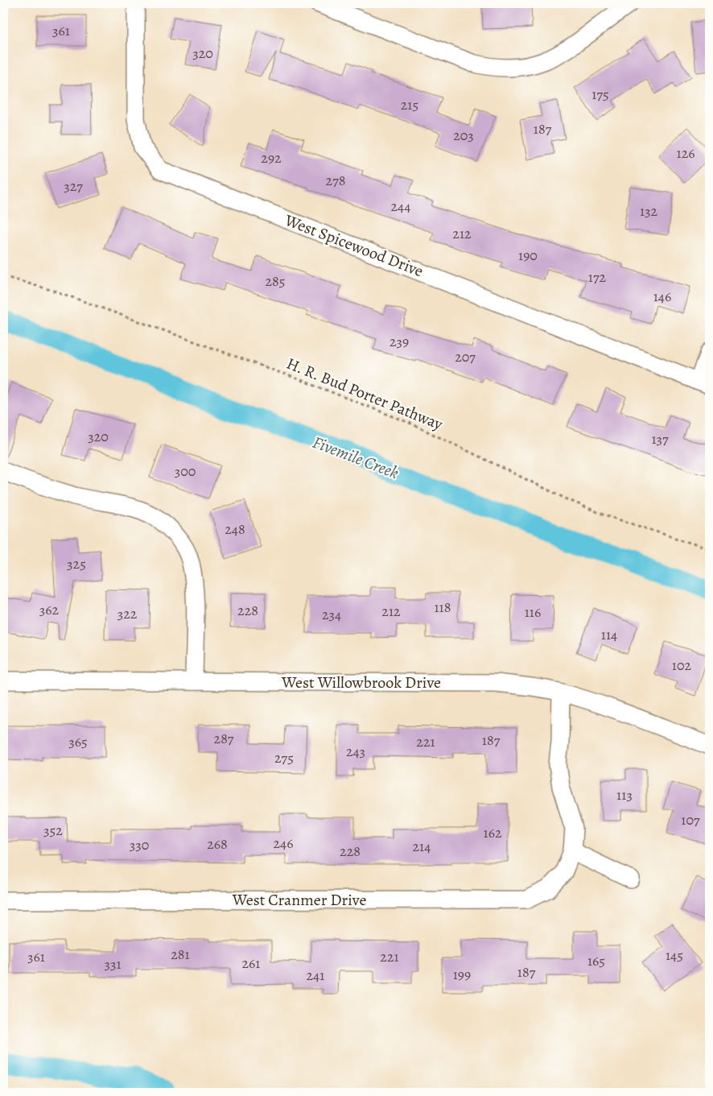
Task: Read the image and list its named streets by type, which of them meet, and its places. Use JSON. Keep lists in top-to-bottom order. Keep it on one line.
{"streets":{"street":["West Spicewood Drive","West Willowbrook Drive","West Cranmer Drive"],"path":["H. R. Bud Porter Pathway"]},"crossings":[["West Willowbrook Drive","West Cranmer Drive"]],"water":["Fivemile Creek"],"house_numbers":["361","320","175","215","187","203","126","292","278","327","244","132","212","190","172","285","146","239","207","320","137","300","248","325","118","362","228","212","116","322","234","114","102","287","187","365","221","243","275","113","107","352","162","246","268","330","214","228","281","145","361","221","165","261","331","187","199","241"]}
